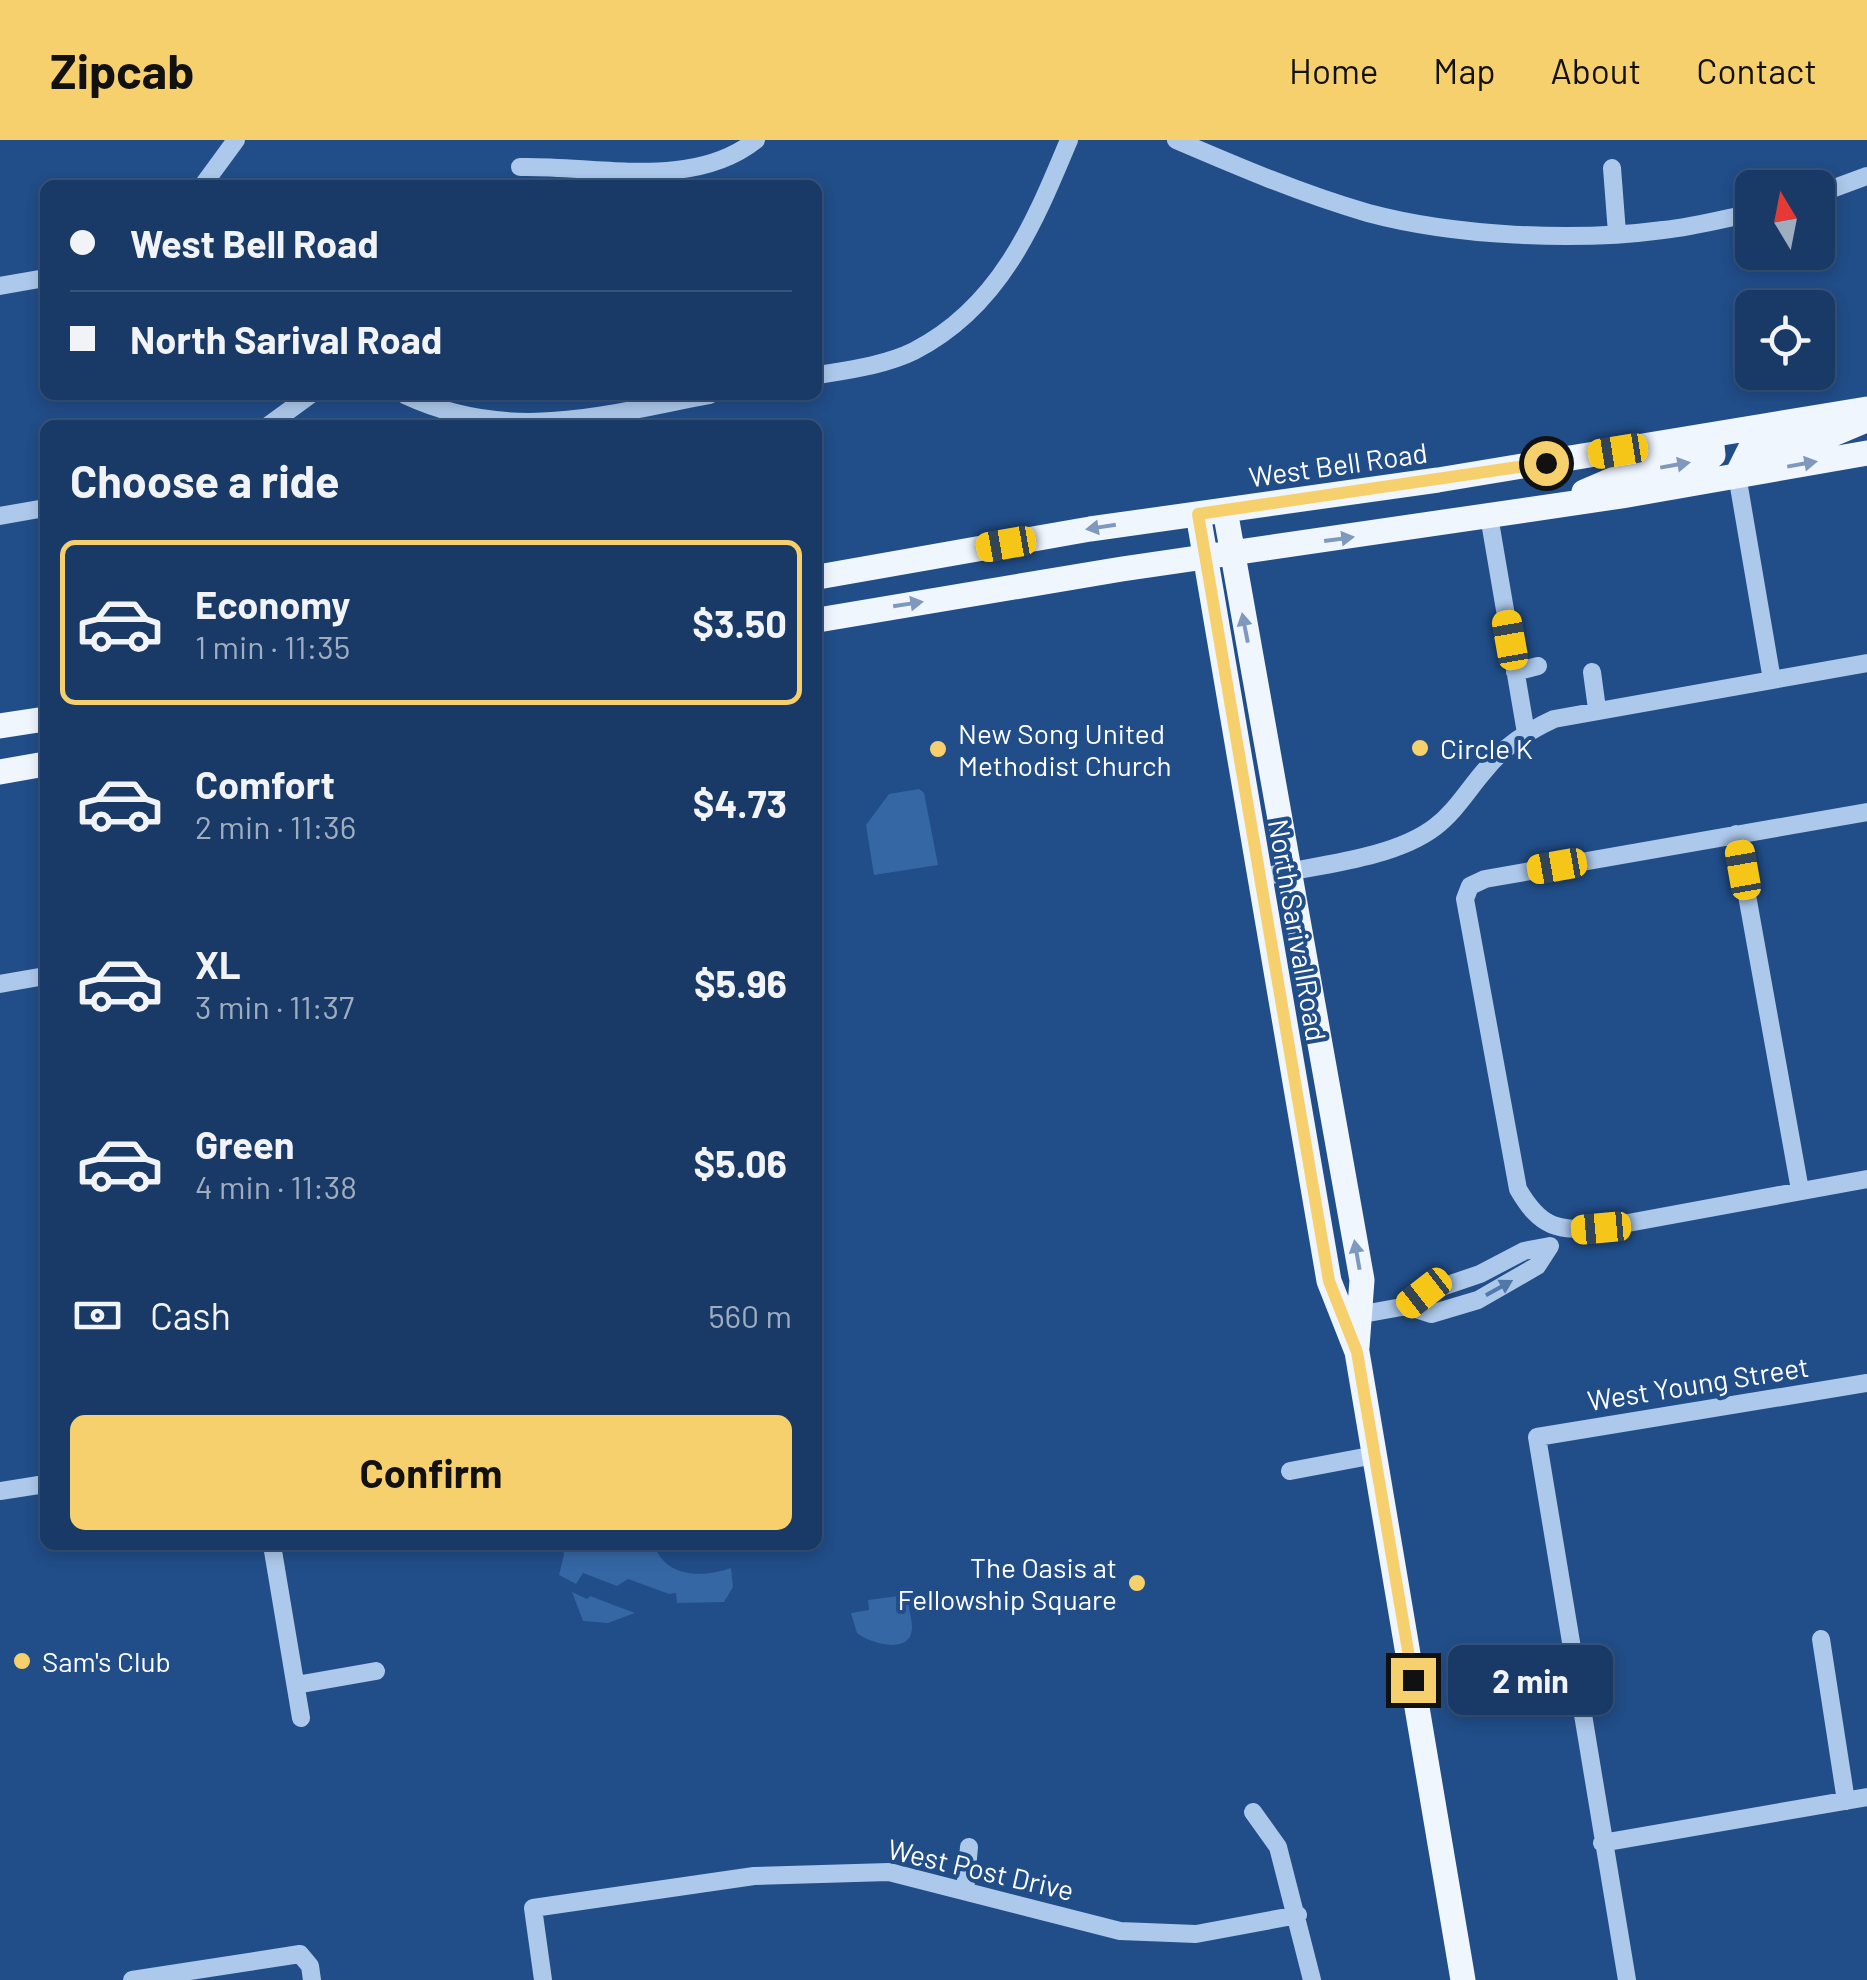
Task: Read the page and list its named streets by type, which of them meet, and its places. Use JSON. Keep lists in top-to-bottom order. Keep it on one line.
{"streets":{"main road":["West Bell Road","North Sarival Road"],"street":["West Young Street","West Post Drive"]},"crossings":[["West Bell Road","North Sarival Road"]],"places":["Circle K","New Song United Methodist Church","The Oasis at Fellowship Square","Sam's Club"],"north":"top","page":{"header":"Zipcab","nav":["Home","Map","About","Contact"],"banner":["West Bell Road","North Sarival Road"],"heading":"Choose a ride","list":[{"name":"Economy","note":"1 min · 11:35","value":"$3.50"},{"name":"Comfort","note":"2 min · 11:36","value":"$4.73"},{"name":"XL","note":"3 min · 11:37","value":"$5.96"},{"name":"Green","note":"4 min · 11:38","value":"$5.06"}],"pay":["Cash","560 m"],"buttons":"Confirm","bubble":"2 min"}}
